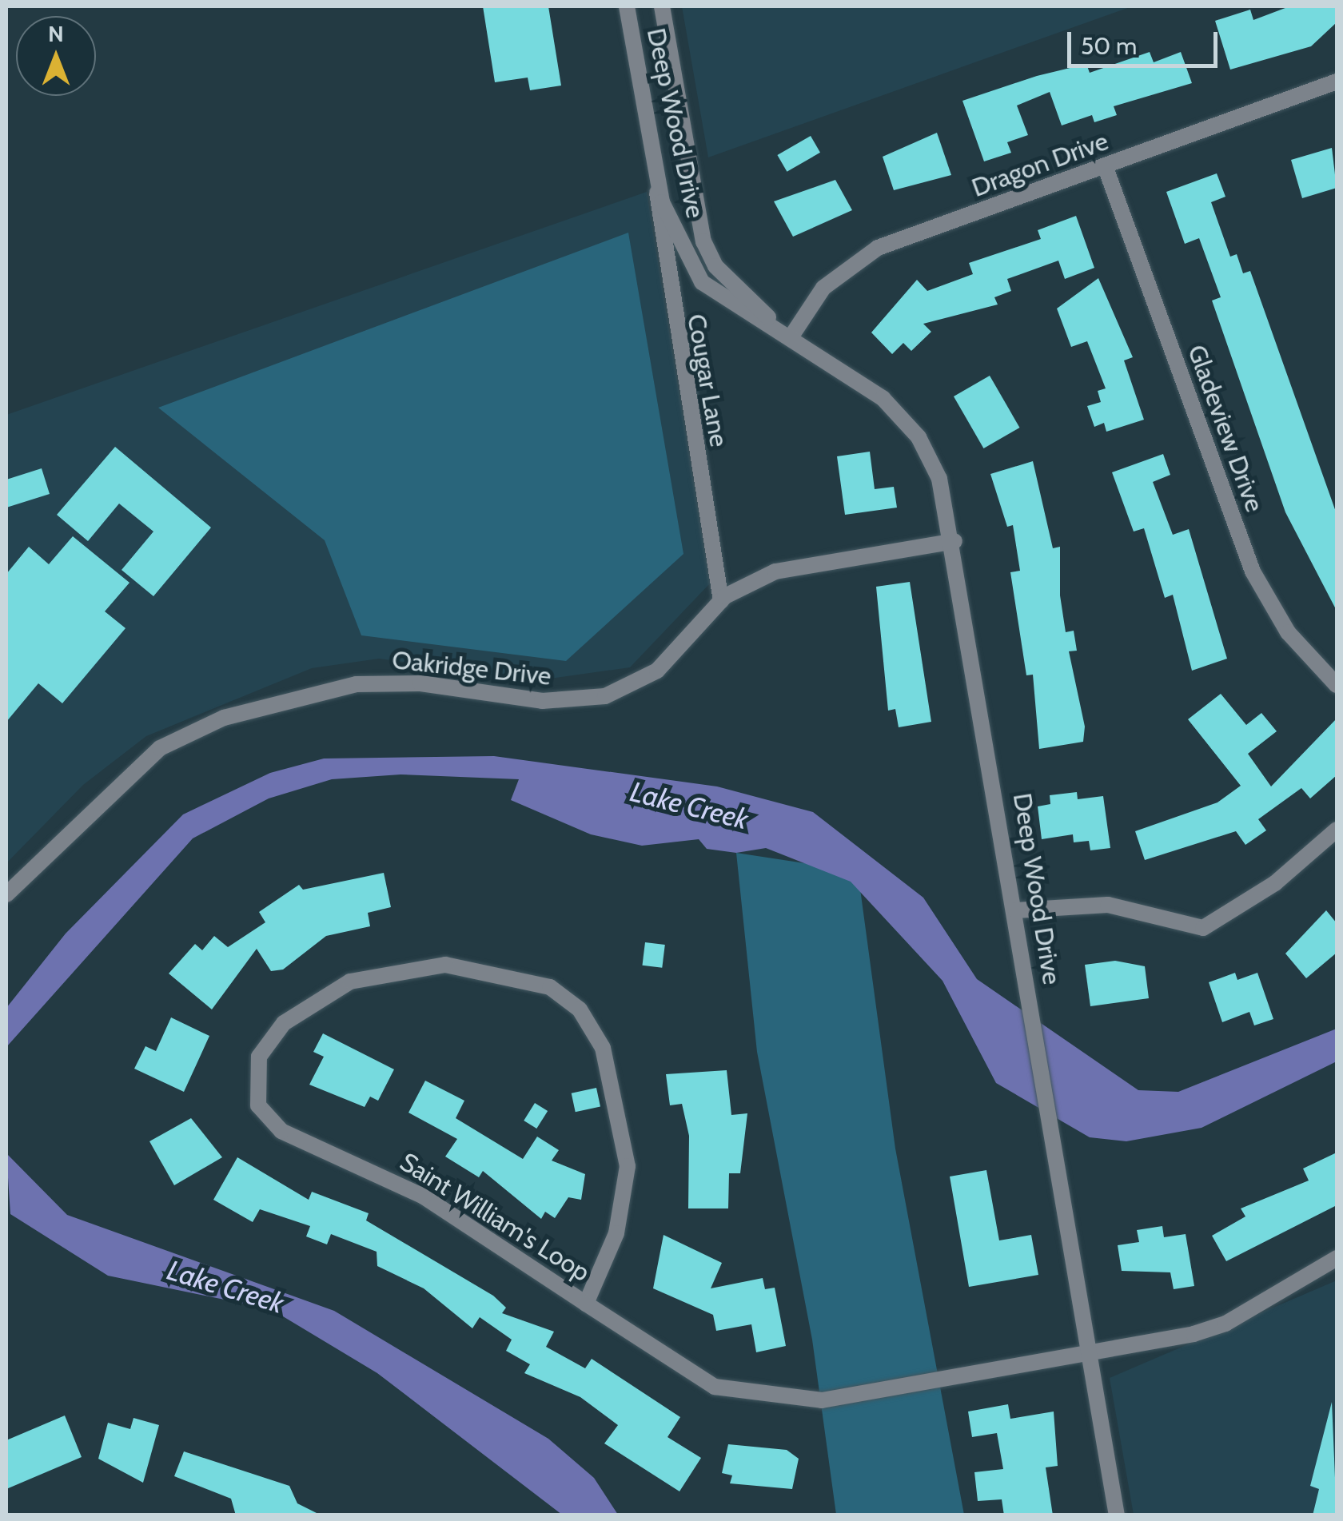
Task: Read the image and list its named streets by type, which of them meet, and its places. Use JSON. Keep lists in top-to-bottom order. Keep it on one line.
{"streets":{"street":["Deep Wood Drive","Dragon Drive","Cougar Lane","Gladeview Drive","Oakridge Drive","Saint William's Loop"]},"crossings":[["Deep Wood Drive","Dragon Drive"],["Deep Wood Drive","Cougar Lane"],["Deep Wood Drive","Oakridge Drive"],["Deep Wood Drive","Saint William's Loop"],["Dragon Drive","Gladeview Drive"],["Cougar Lane","Oakridge Drive"]],"water":["Lake Creek"],"scale_bar":"50 m","north":"top"}
